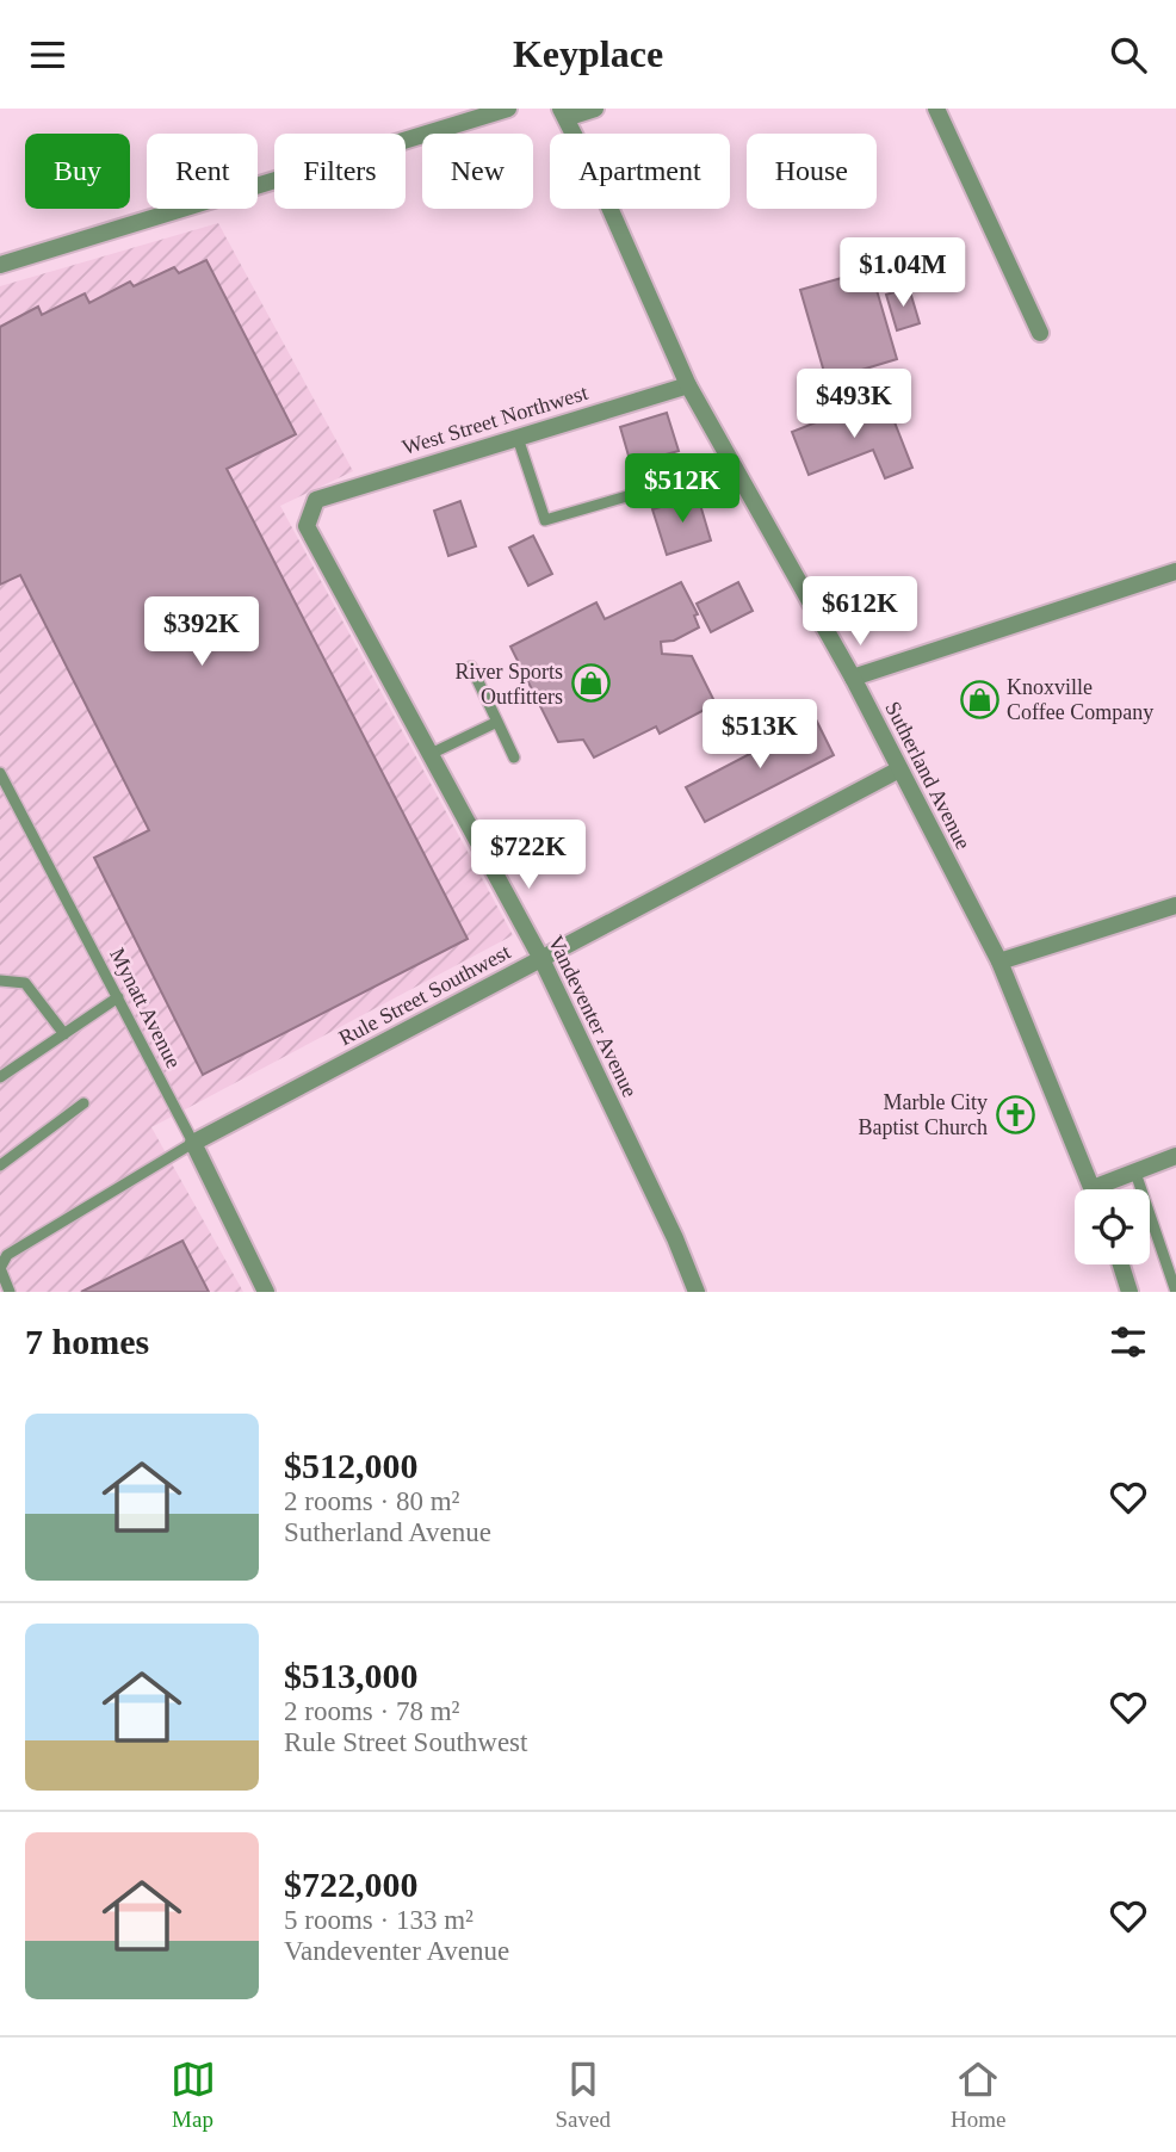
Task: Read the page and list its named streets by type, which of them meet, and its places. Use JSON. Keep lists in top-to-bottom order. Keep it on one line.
{"streets":{"street":["West Street Northwest","Sutherland Avenue","Rule Street Southwest","Vandeventer Avenue"],"lane":["Mynatt Avenue"]},"crossings":[["West Street Northwest","Sutherland Avenue"],["West Street Northwest","Vandeventer Avenue"],["Sutherland Avenue","Rule Street Southwest"],["Rule Street Southwest","Mynatt Avenue"],["Rule Street Southwest","Vandeventer Avenue"]],"places":{"shop":["River Sports Outfitters","Knoxville Coffee Company"],"church":["Marble City Baptist Church"]},"page":{"header":"Keyplace","chip":["Buy","Rent","Filters","New","Apartment","House"],"price":["$1.04M","$493K","$512K","$612K","$392K","$513K","$722K"],"heading":"7 homes","list":[{"name":"$512,000","note":"2 rooms · 80 m² · Sutherland Avenue"},{"name":"$513,000","note":"2 rooms · 78 m² · Rule Street Southwest"},{"name":"$722,000","note":"5 rooms · 133 m² · Vandeventer Avenue"}],"tabs":["Map","Saved","Home"]}}
